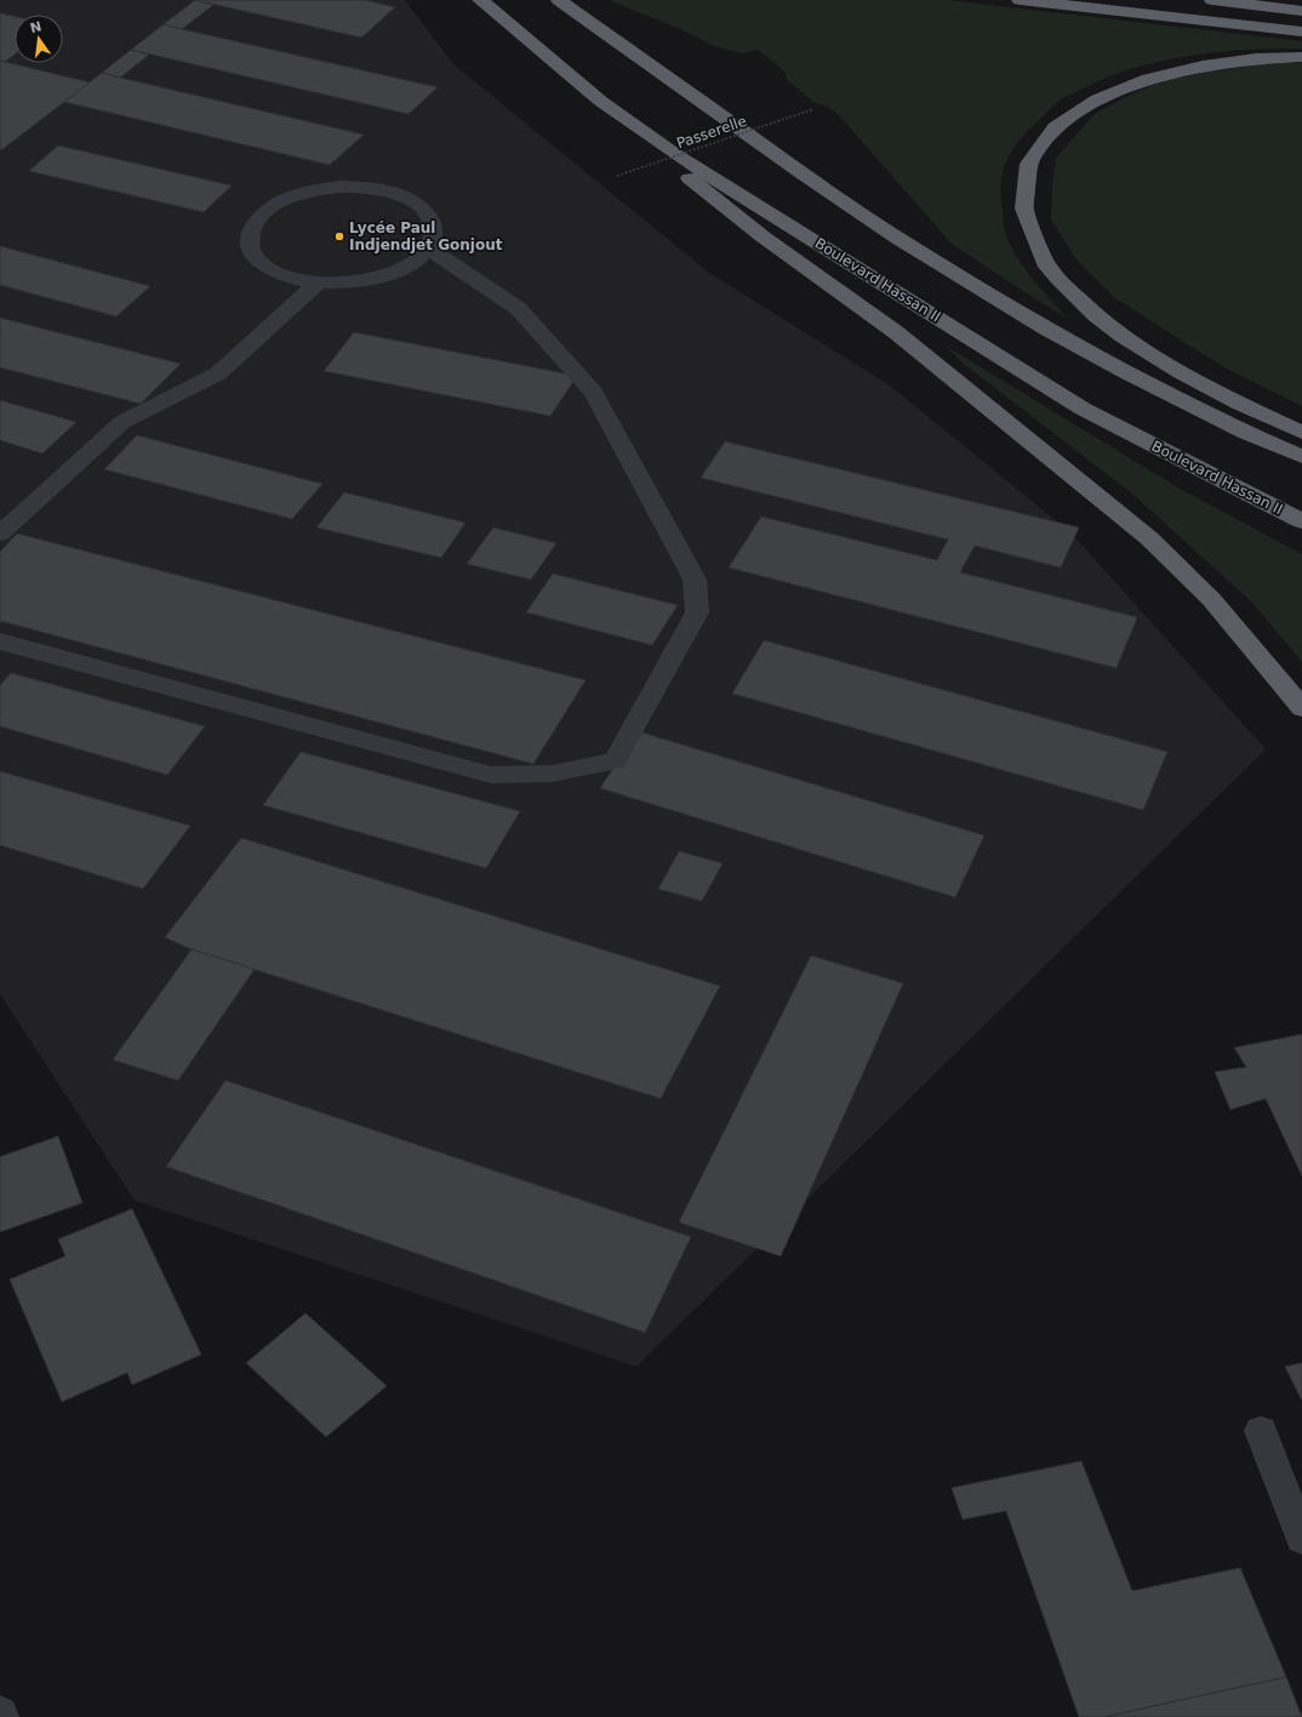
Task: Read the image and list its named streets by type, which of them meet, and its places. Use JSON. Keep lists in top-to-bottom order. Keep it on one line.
{"streets":{"highway":["Boulevard Hassan II"],"path":["Passerelle"]},"places":["Lycée Paul Indjendjet Gonjout"],"north":"top"}
